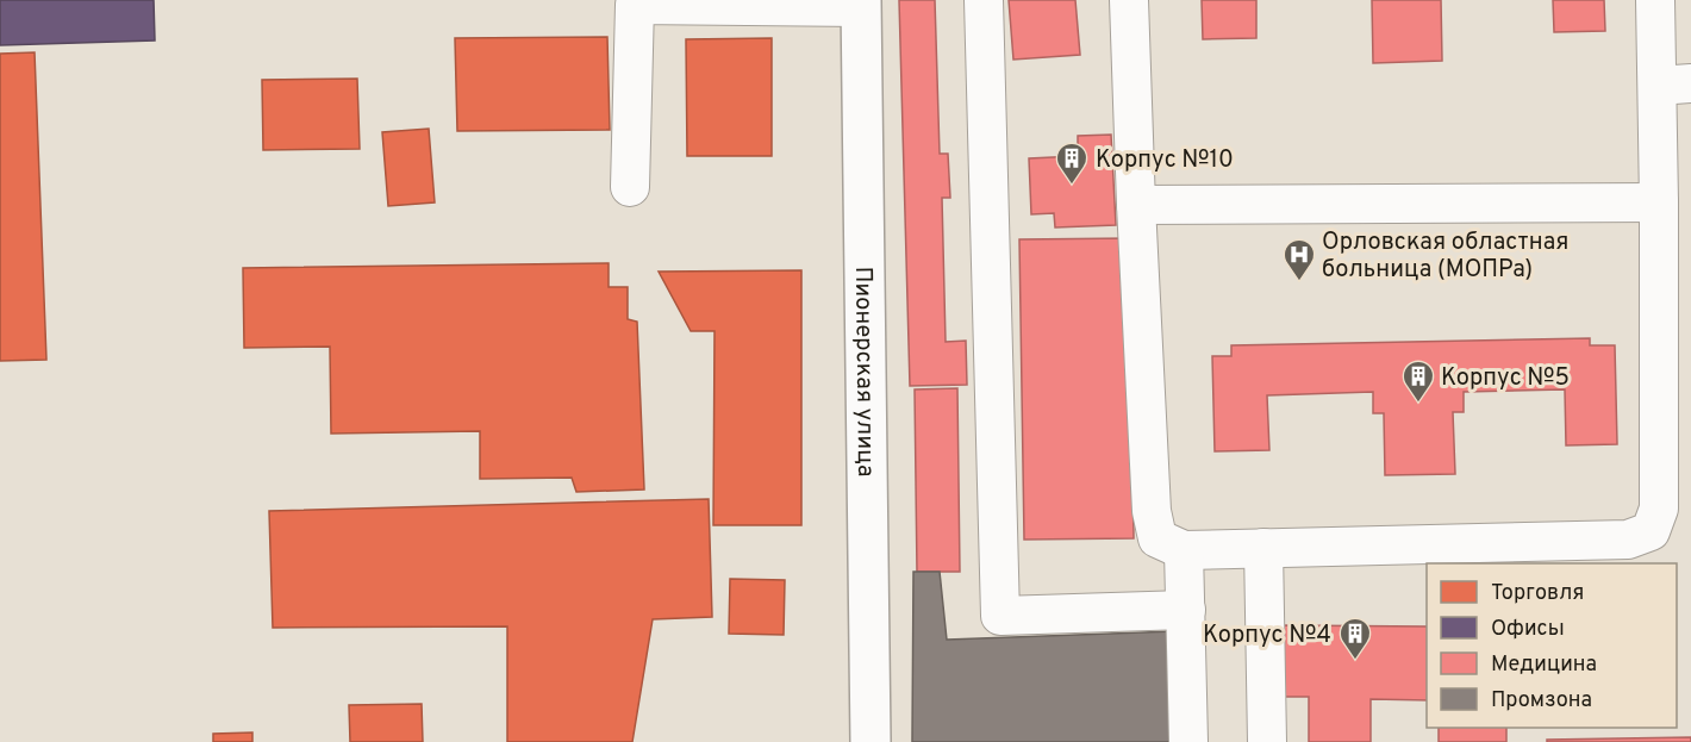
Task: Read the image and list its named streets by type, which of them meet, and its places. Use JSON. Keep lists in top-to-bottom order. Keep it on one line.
{"streets":{"main road":["Пионерская улица"]},"places":{"building":["Корпус №10","Корпус №5","Корпус №4"],"hospital":["Орловская областная больница (МОПРа)"]},"legend":["Торговля","Офисы","Медицина","Промзона"]}
